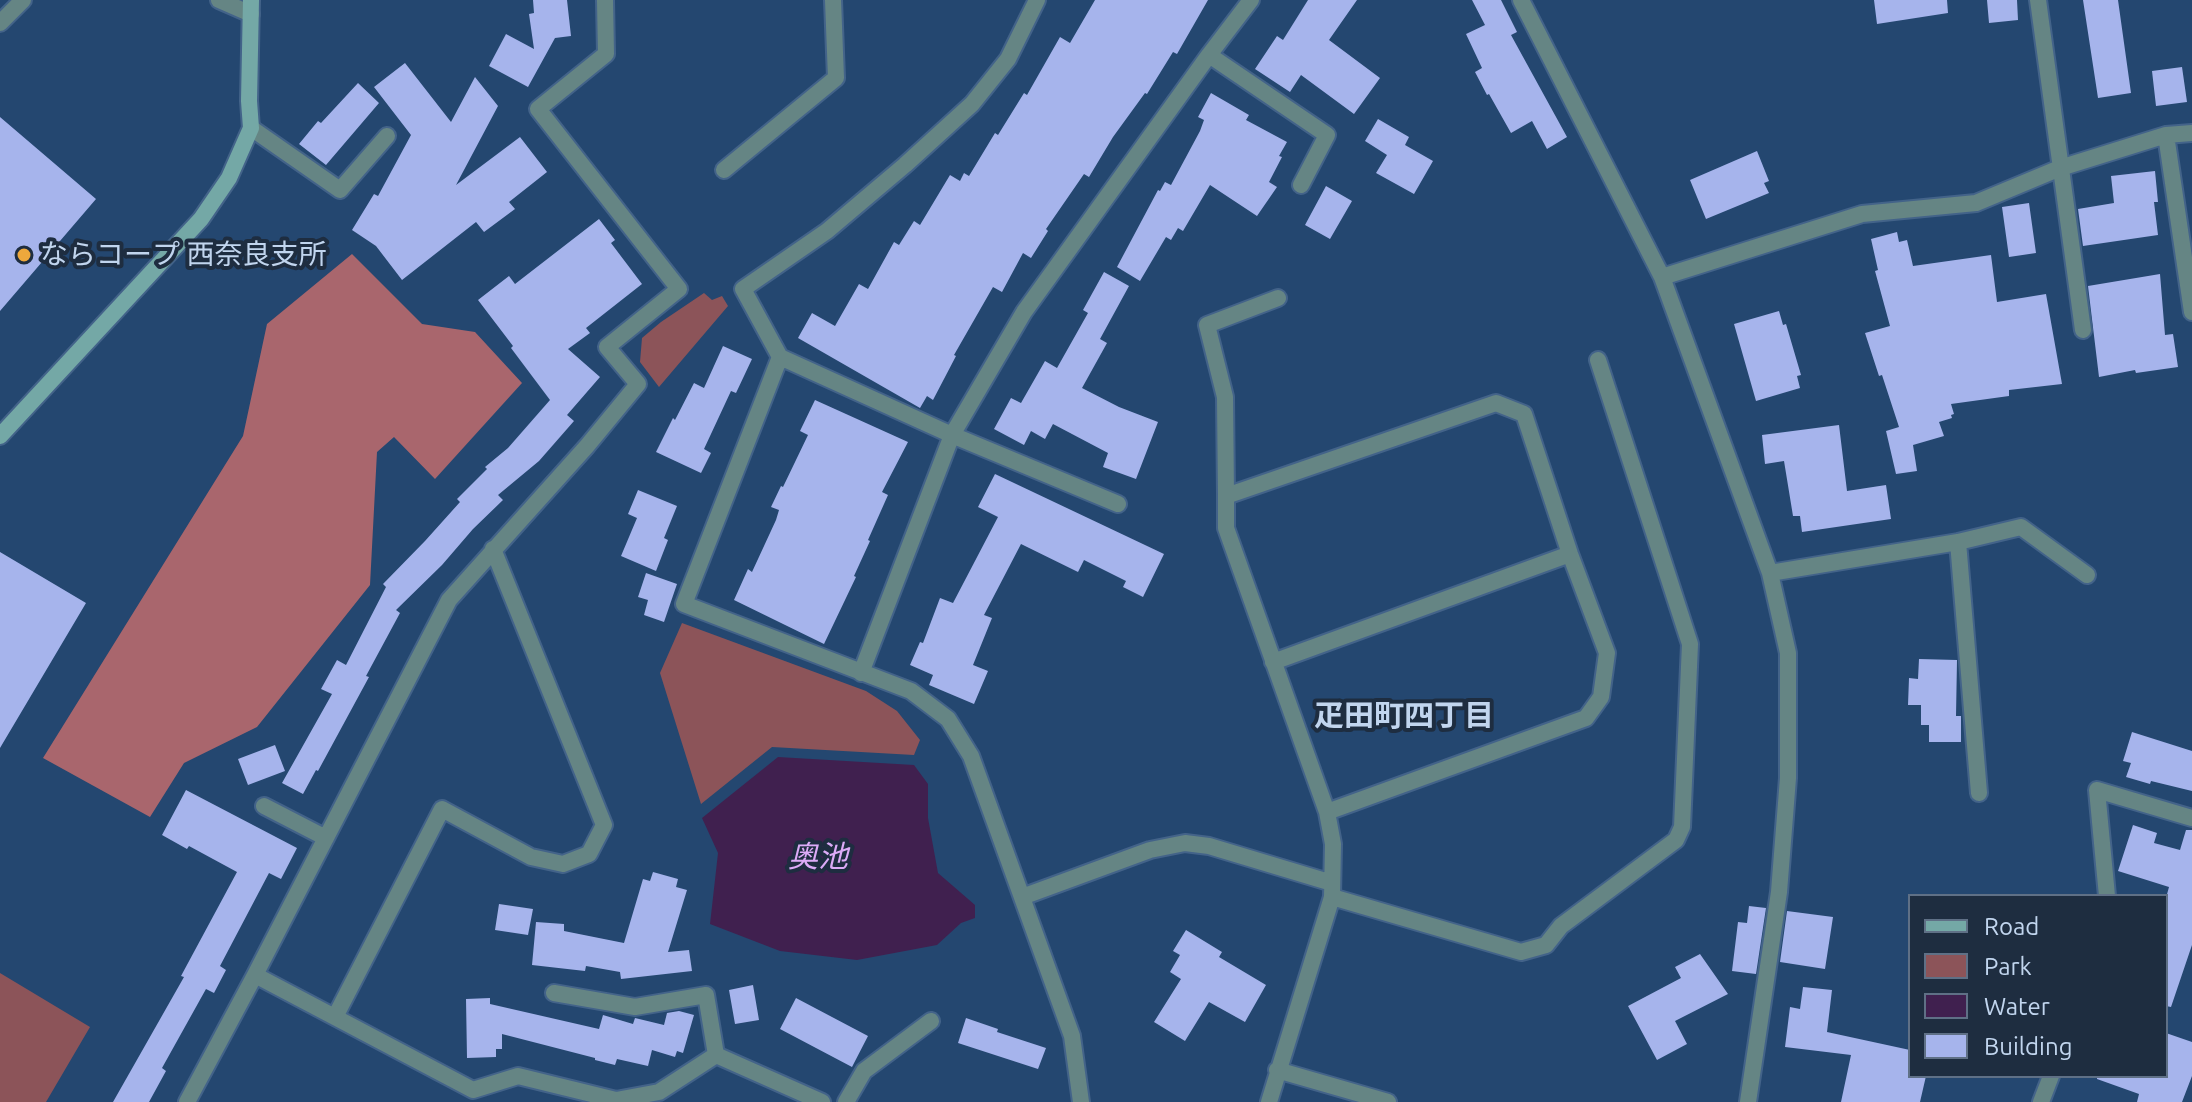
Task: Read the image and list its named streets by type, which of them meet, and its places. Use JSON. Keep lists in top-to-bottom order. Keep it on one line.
{"districts":["疋田町四丁目"],"water":["奥池"],"places":["ならコープ 西奈良支所"],"legend":["Road","Park","Water","Building"]}
